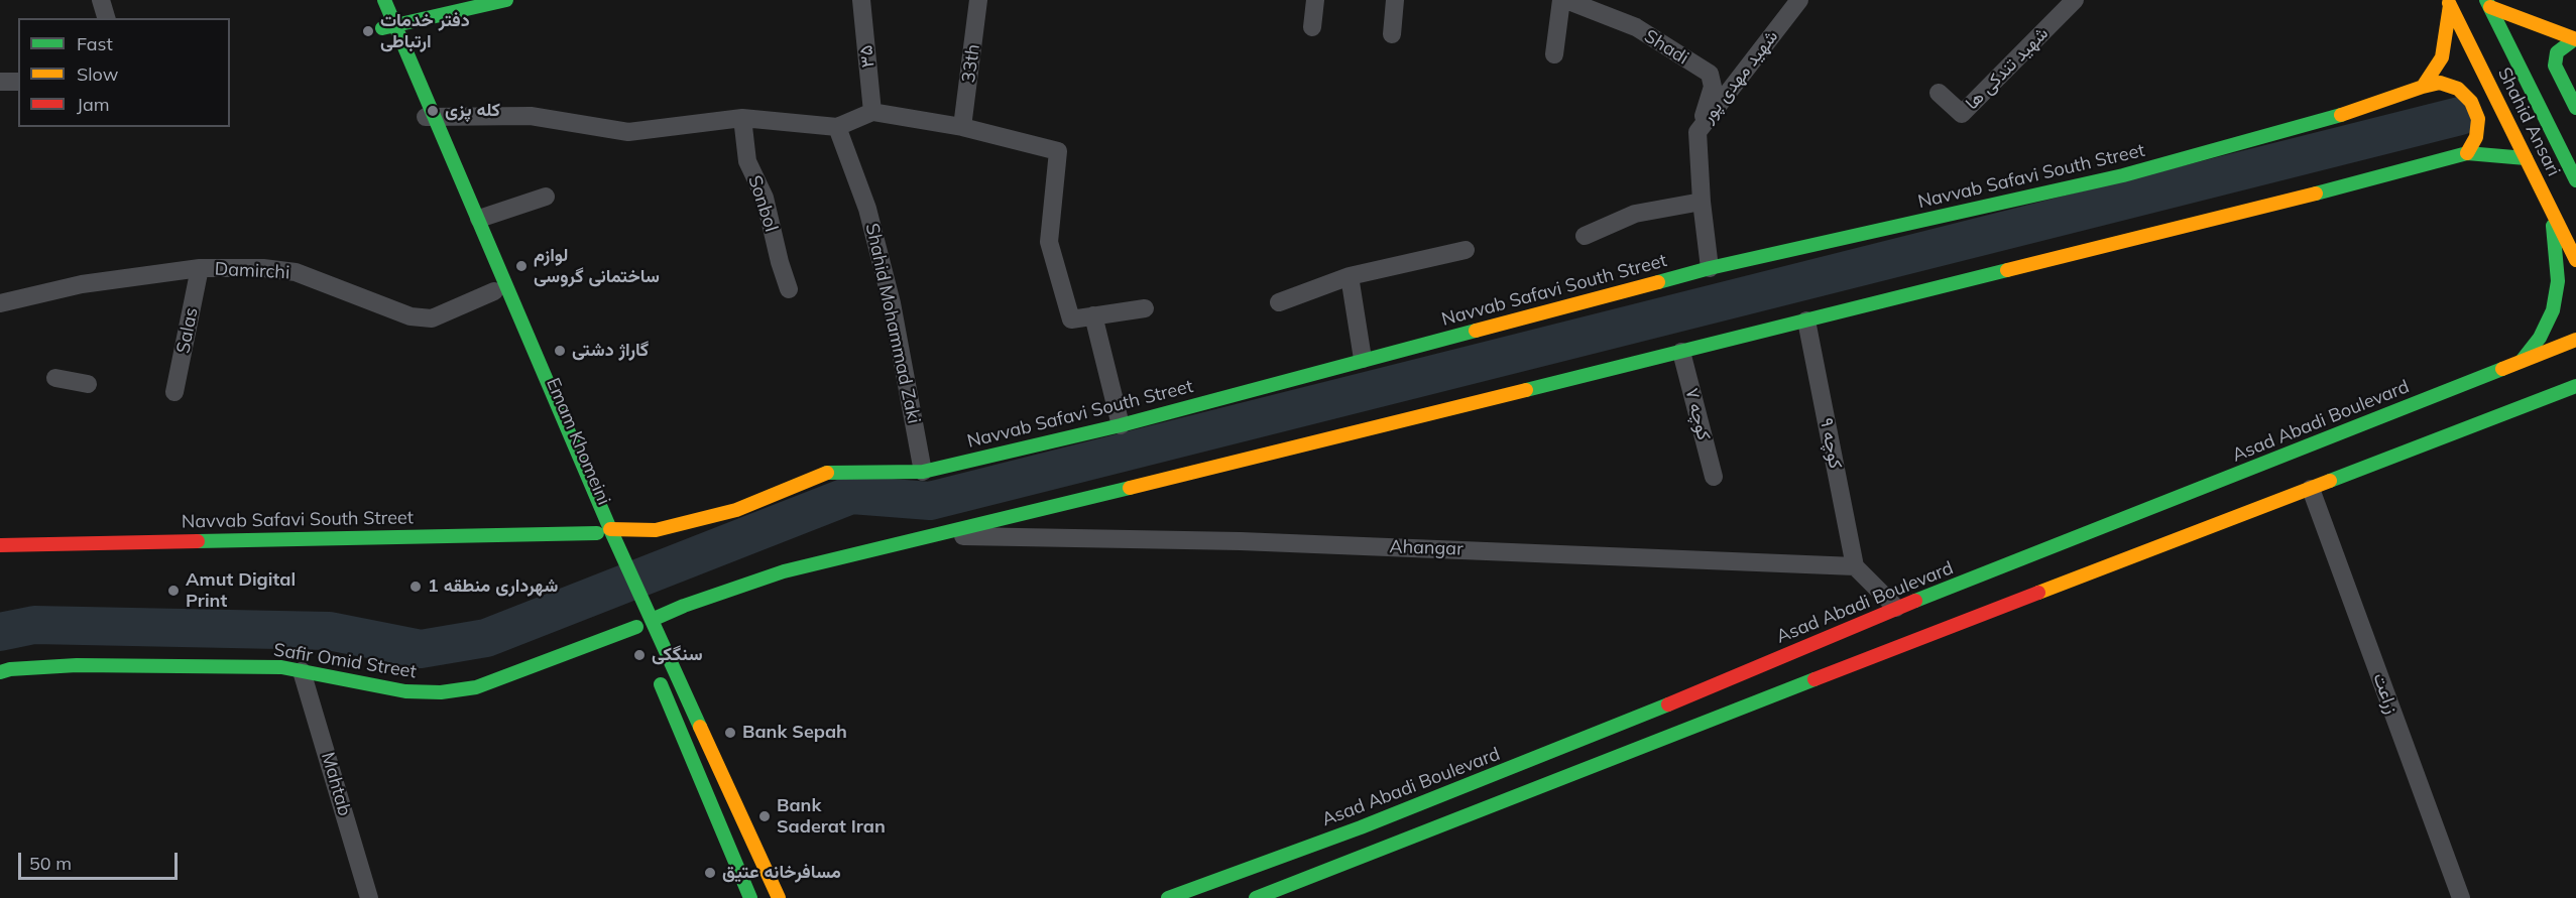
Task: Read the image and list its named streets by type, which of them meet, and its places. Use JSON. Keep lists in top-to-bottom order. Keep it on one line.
{"streets":{"main road":["Shahid Ansari","Navvab Safavi South Street","Asad Abadi Boulevard","Emam Khomeini","Safir Omid Street"],"street":["Shadi","۳۵","33th","شهید تندکی ها","شهید مهدی پور","Sonbol","Damirchi","Shahid Mohammad Zaki","Salas","کوچه ۷","کوچه ۹","Ahangar","زراعت","Mahtab"]},"crossings":[["Shadi","شهید مهدی پور"],["شهید مهدی پور","Navvab Safavi South Street"],["Navvab Safavi South Street","Shahid Mohammad Zaki"],["Navvab Safavi South Street","Emam Khomeini"],["Damirchi","Salas"],["Damirchi","Emam Khomeini"],["کوچه ۹","Ahangar"],["Safir Omid Street","Mahtab"]],"places":["دفتر خدمات ارتباطی","کله پزی","لوازم ساختمانی گروسی","گاراژ دشتی","شهرداری منطقه 1","Amut Digital Print","سنگکی","Bank Sepah","Bank Saderat Iran","مسافرخانه عتیق"],"legend":["Fast","Slow","Jam"],"scale_bar":"50 m"}
